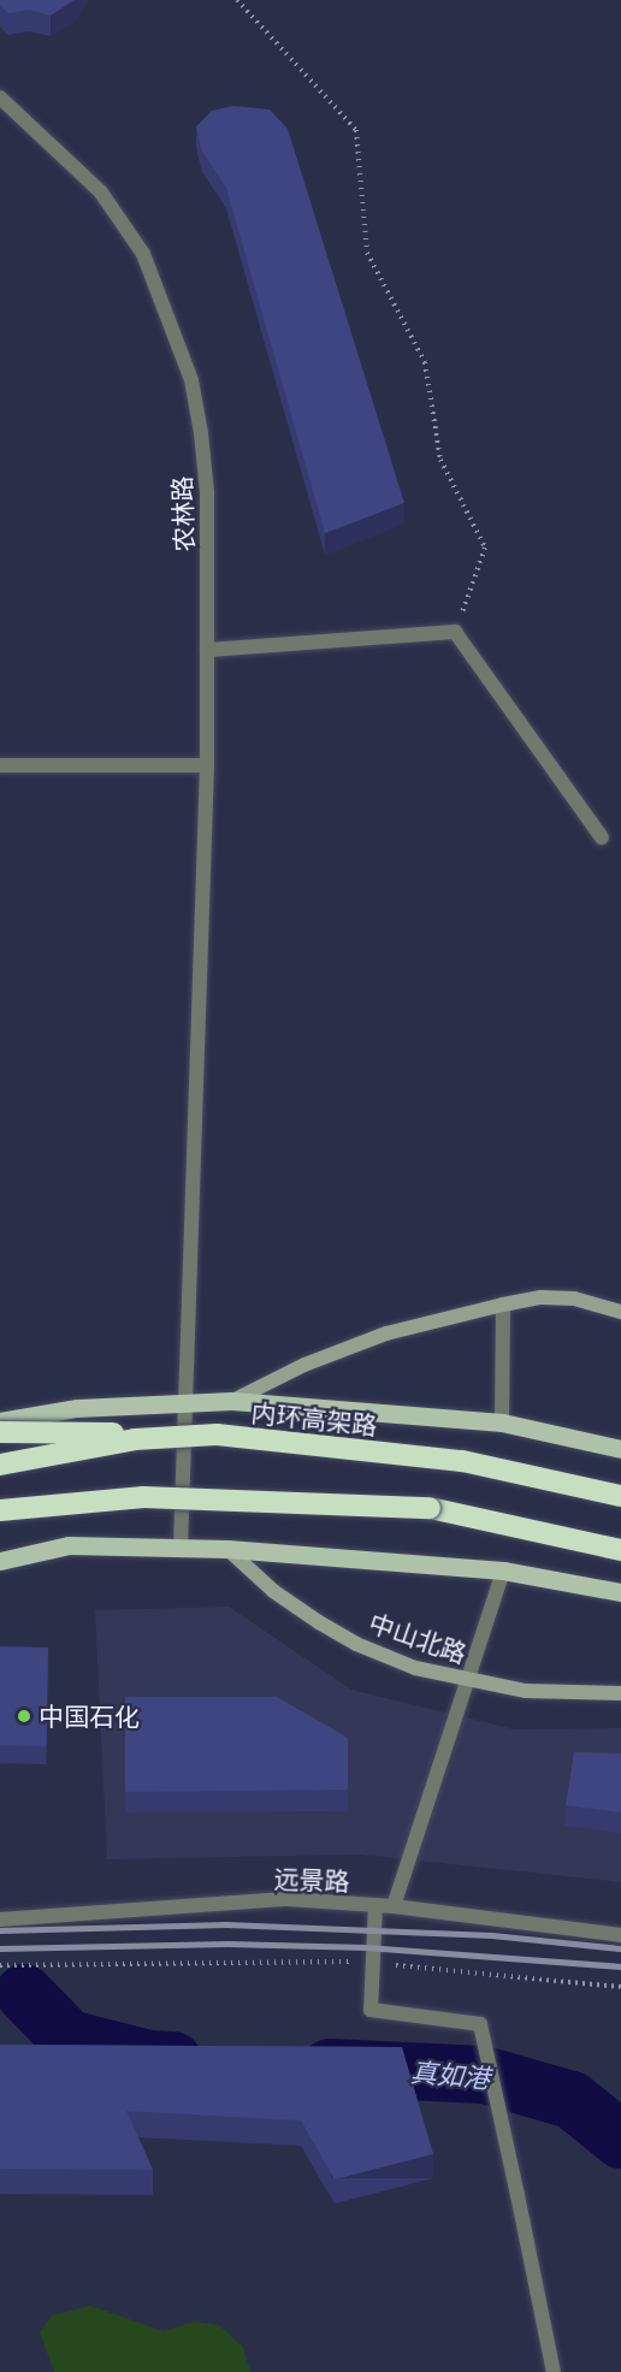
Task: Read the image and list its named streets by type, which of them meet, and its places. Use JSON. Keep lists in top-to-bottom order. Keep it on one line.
{"streets":{"highway":["内环高架路"],"main road":["中山北路"],"street":["农林路","远景路"]},"water":["真如港"],"places":["中国石化"]}
